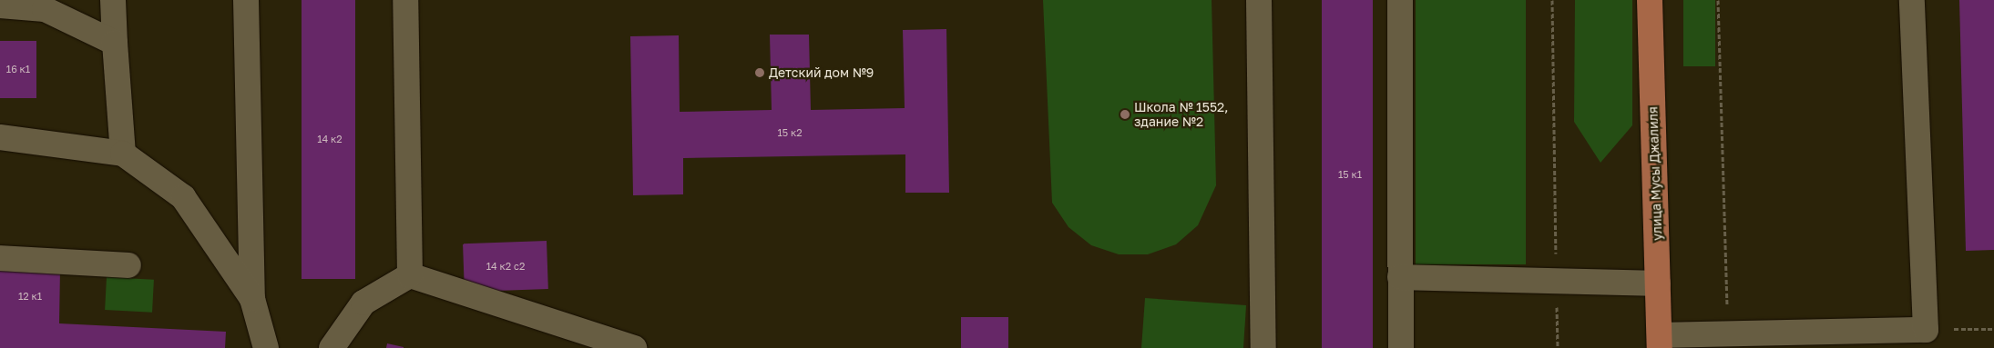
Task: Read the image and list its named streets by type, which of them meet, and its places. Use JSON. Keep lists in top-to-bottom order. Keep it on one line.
{"streets":{"main road":["улица Мусы Джалиля"]},"places":["Детский дом №9","Школа № 1552, здание №2"],"house_numbers":["16 к1","15 к2","14 к2","15 к1","14 к2 с2","12 к1"]}
